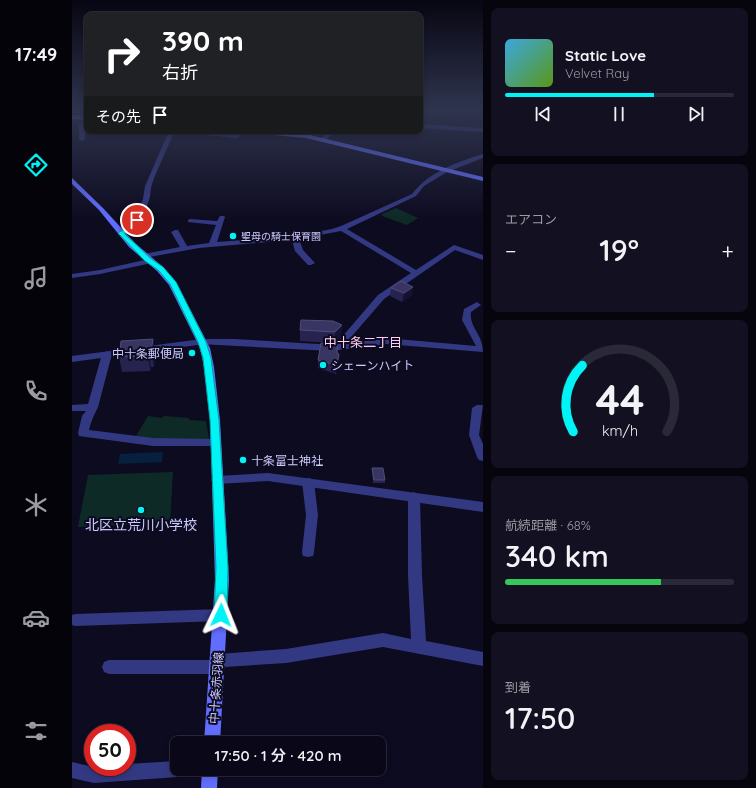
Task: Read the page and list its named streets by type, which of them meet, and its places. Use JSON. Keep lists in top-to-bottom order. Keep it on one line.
{"streets":{"main road":["中十条赤羽線"]},"districts":["中十条二丁目"],"places":["聖母の騎士保育園","中十条郵便局","シェーンハイト","十条富士神社","北区立荒川小学校"],"page":{"tabs":"17:49","turn":["390 m","右折"],"song":["Static Love","Velvet Ray"],"then":"その先","tile":["エアコン",["航続距離 · 68%","340 km"],["到着","17:50"]],"heat":["−","19°","+"],"limit":"50","trip":"17:50 · 1 分 · 420 m","gauge":["44","km/h"]}}
